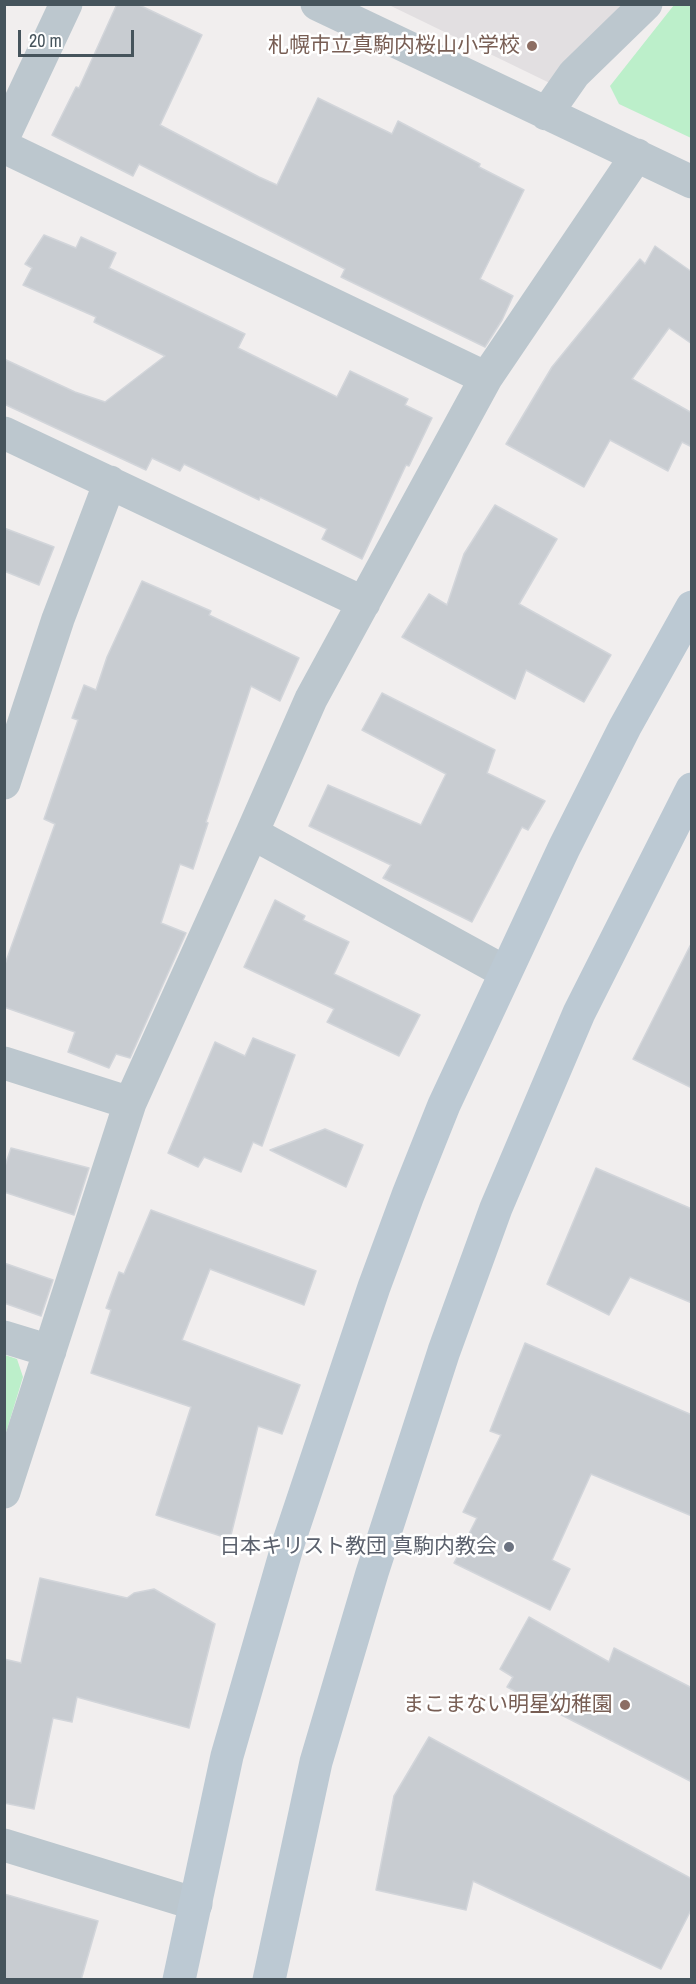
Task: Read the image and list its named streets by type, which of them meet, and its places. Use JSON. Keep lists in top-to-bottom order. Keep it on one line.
{"places":["札幌市立真駒内桜山小学校","日本キリスト教団 真駒内教会","まこまない明星幼稚園"],"scale_bar":"20 m"}
